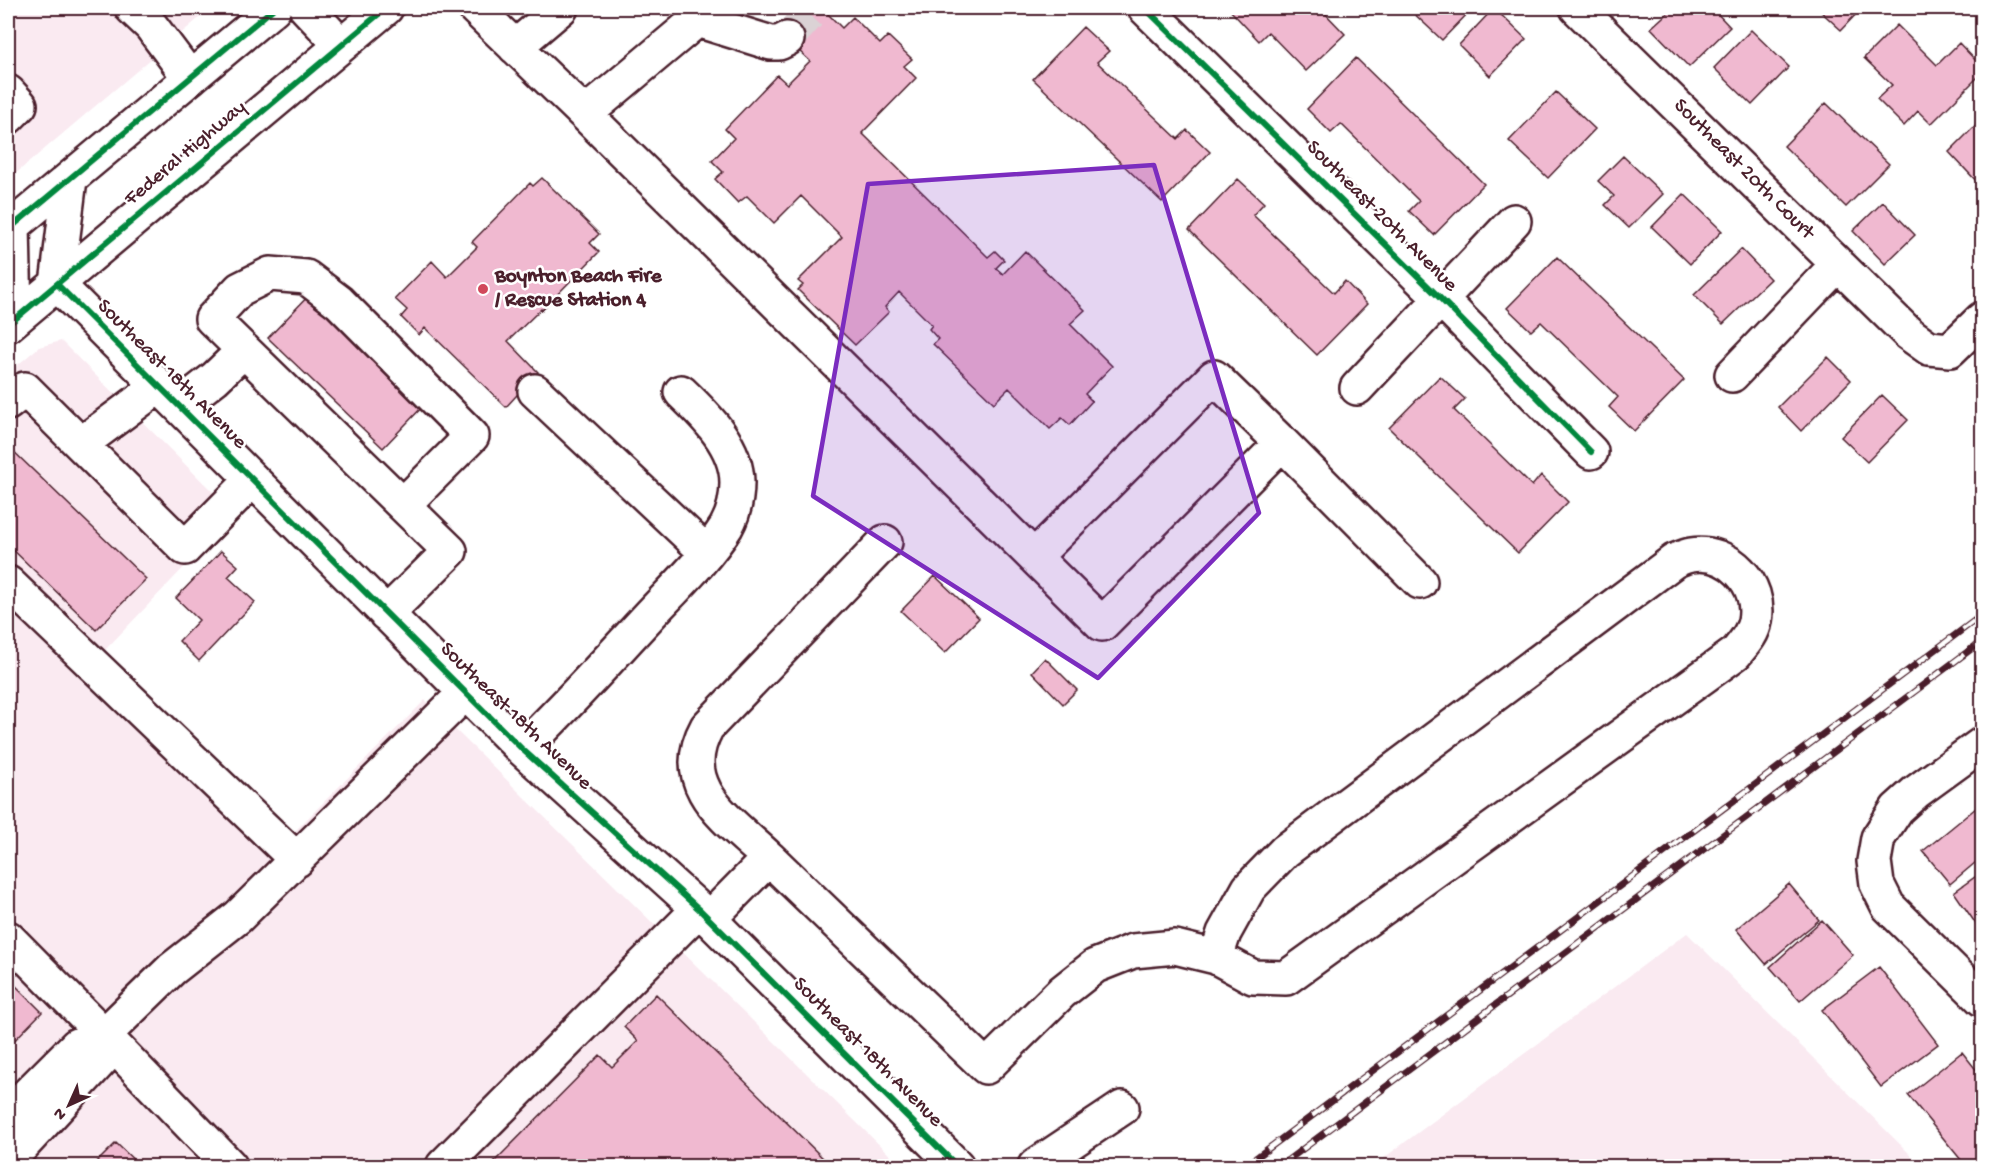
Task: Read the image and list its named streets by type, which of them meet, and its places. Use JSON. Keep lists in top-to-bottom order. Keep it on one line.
{"streets":{"street":["Federal Highway","Southeast 20th Court","Southeast 20th Avenue","Southeast 18th Avenue"]},"crossings":[["Federal Highway","Southeast 18th Avenue"]],"places":["Boynton Beach Fire / Rescue Station 4"],"north":"bottom left"}
